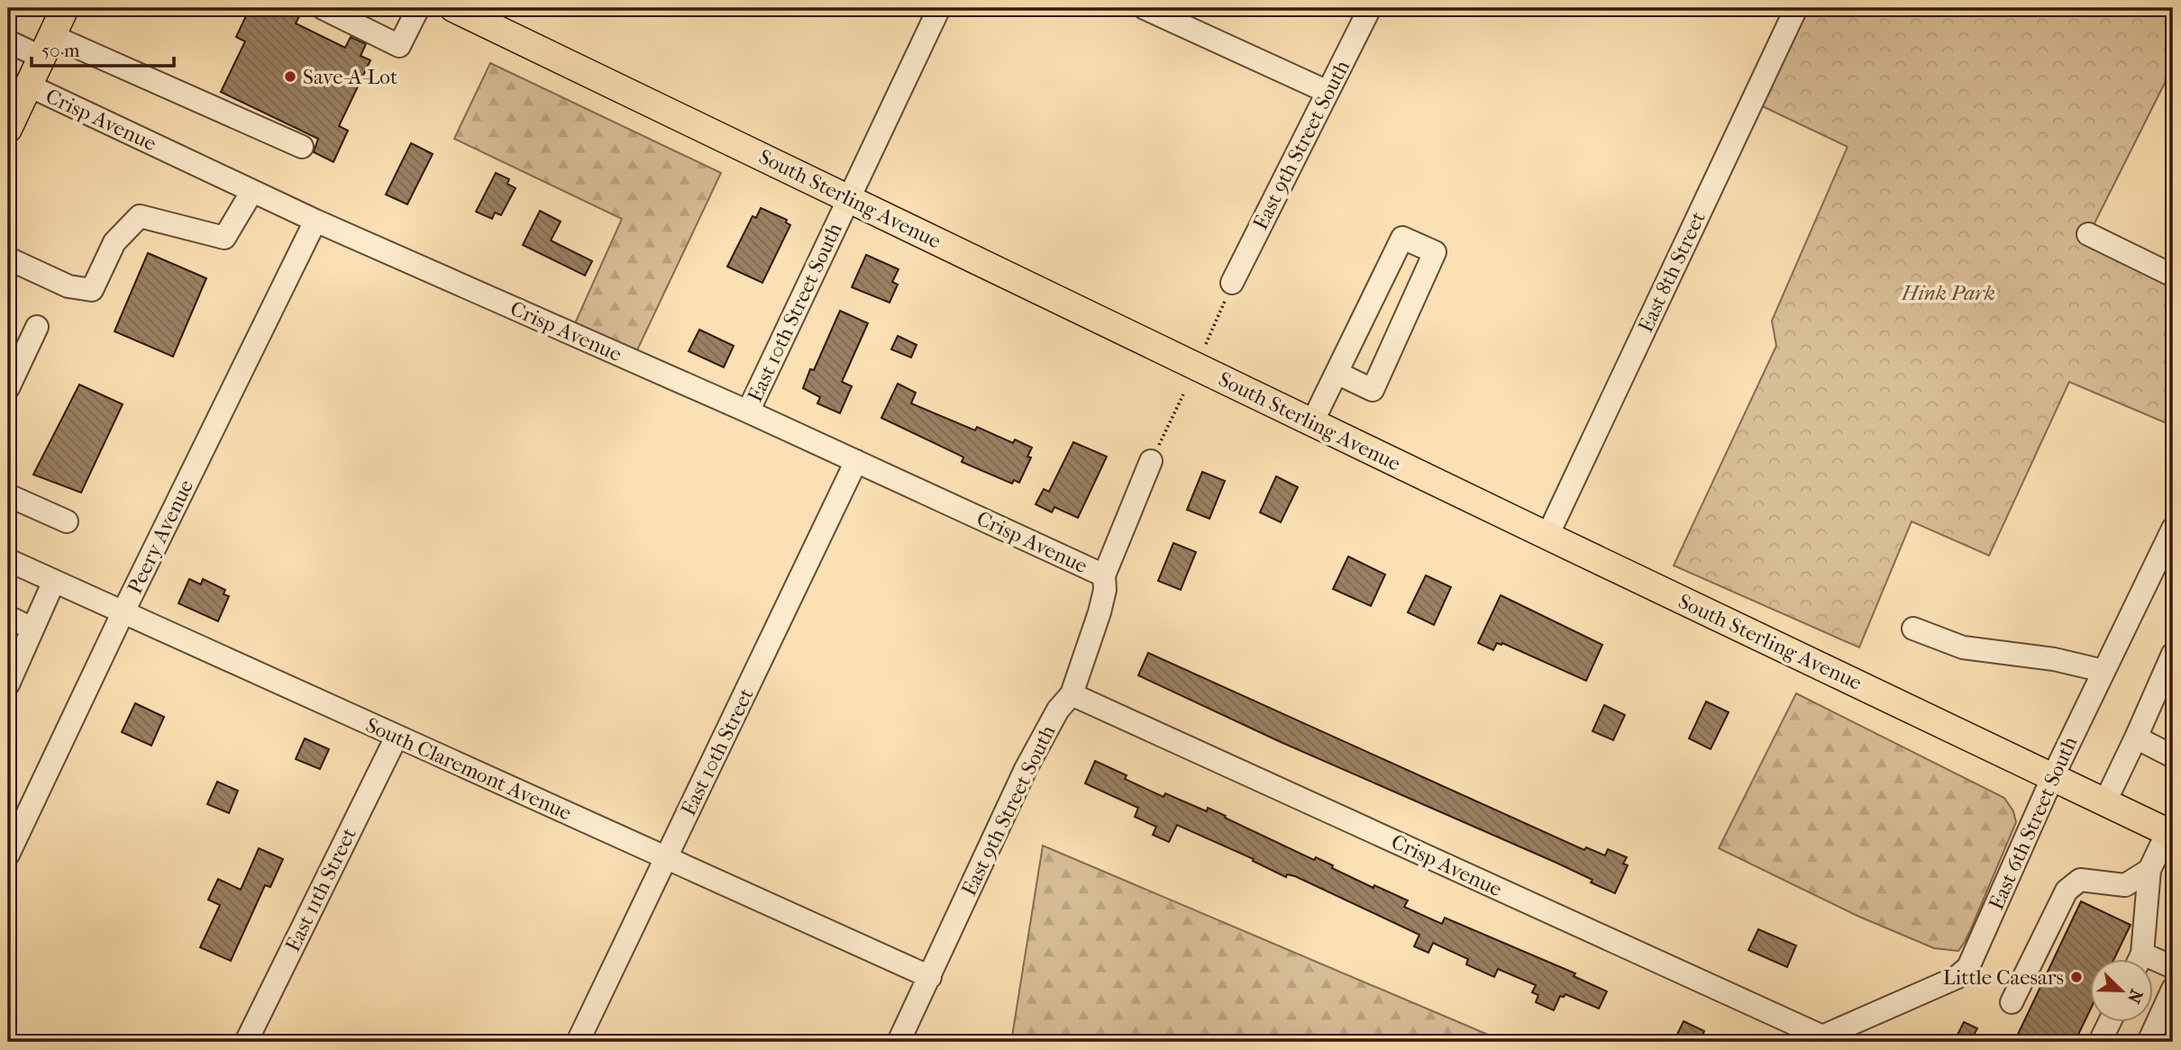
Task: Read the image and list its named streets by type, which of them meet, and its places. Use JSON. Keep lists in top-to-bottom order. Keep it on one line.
{"streets":{"main road":["South Sterling Avenue"],"street":["Crisp Avenue","East 9th Street South","East 8th Street","East 10th Street South","Peery Avenue","East 10th Street","South Claremont Avenue","East 6th Street South","East 11th Street"]},"crossings":[["Crisp Avenue","East 9th Street South"],["Crisp Avenue","East 10th Street South"],["Crisp Avenue","Peery Avenue"],["Crisp Avenue","East 10th Street"],["Crisp Avenue","East 6th Street South"],["East 9th Street South","South Claremont Avenue"],["South Sterling Avenue","East 8th Street"],["South Sterling Avenue","East 10th Street South"],["South Sterling Avenue","East 6th Street South"],["Peery Avenue","South Claremont Avenue"],["East 10th Street","South Claremont Avenue"],["South Claremont Avenue","East 11th Street"]],"parks":["Hink Park"],"places":["Save-A-Lot","Little Caesars"],"scale_bar":"50 m","north":"bottom right"}
